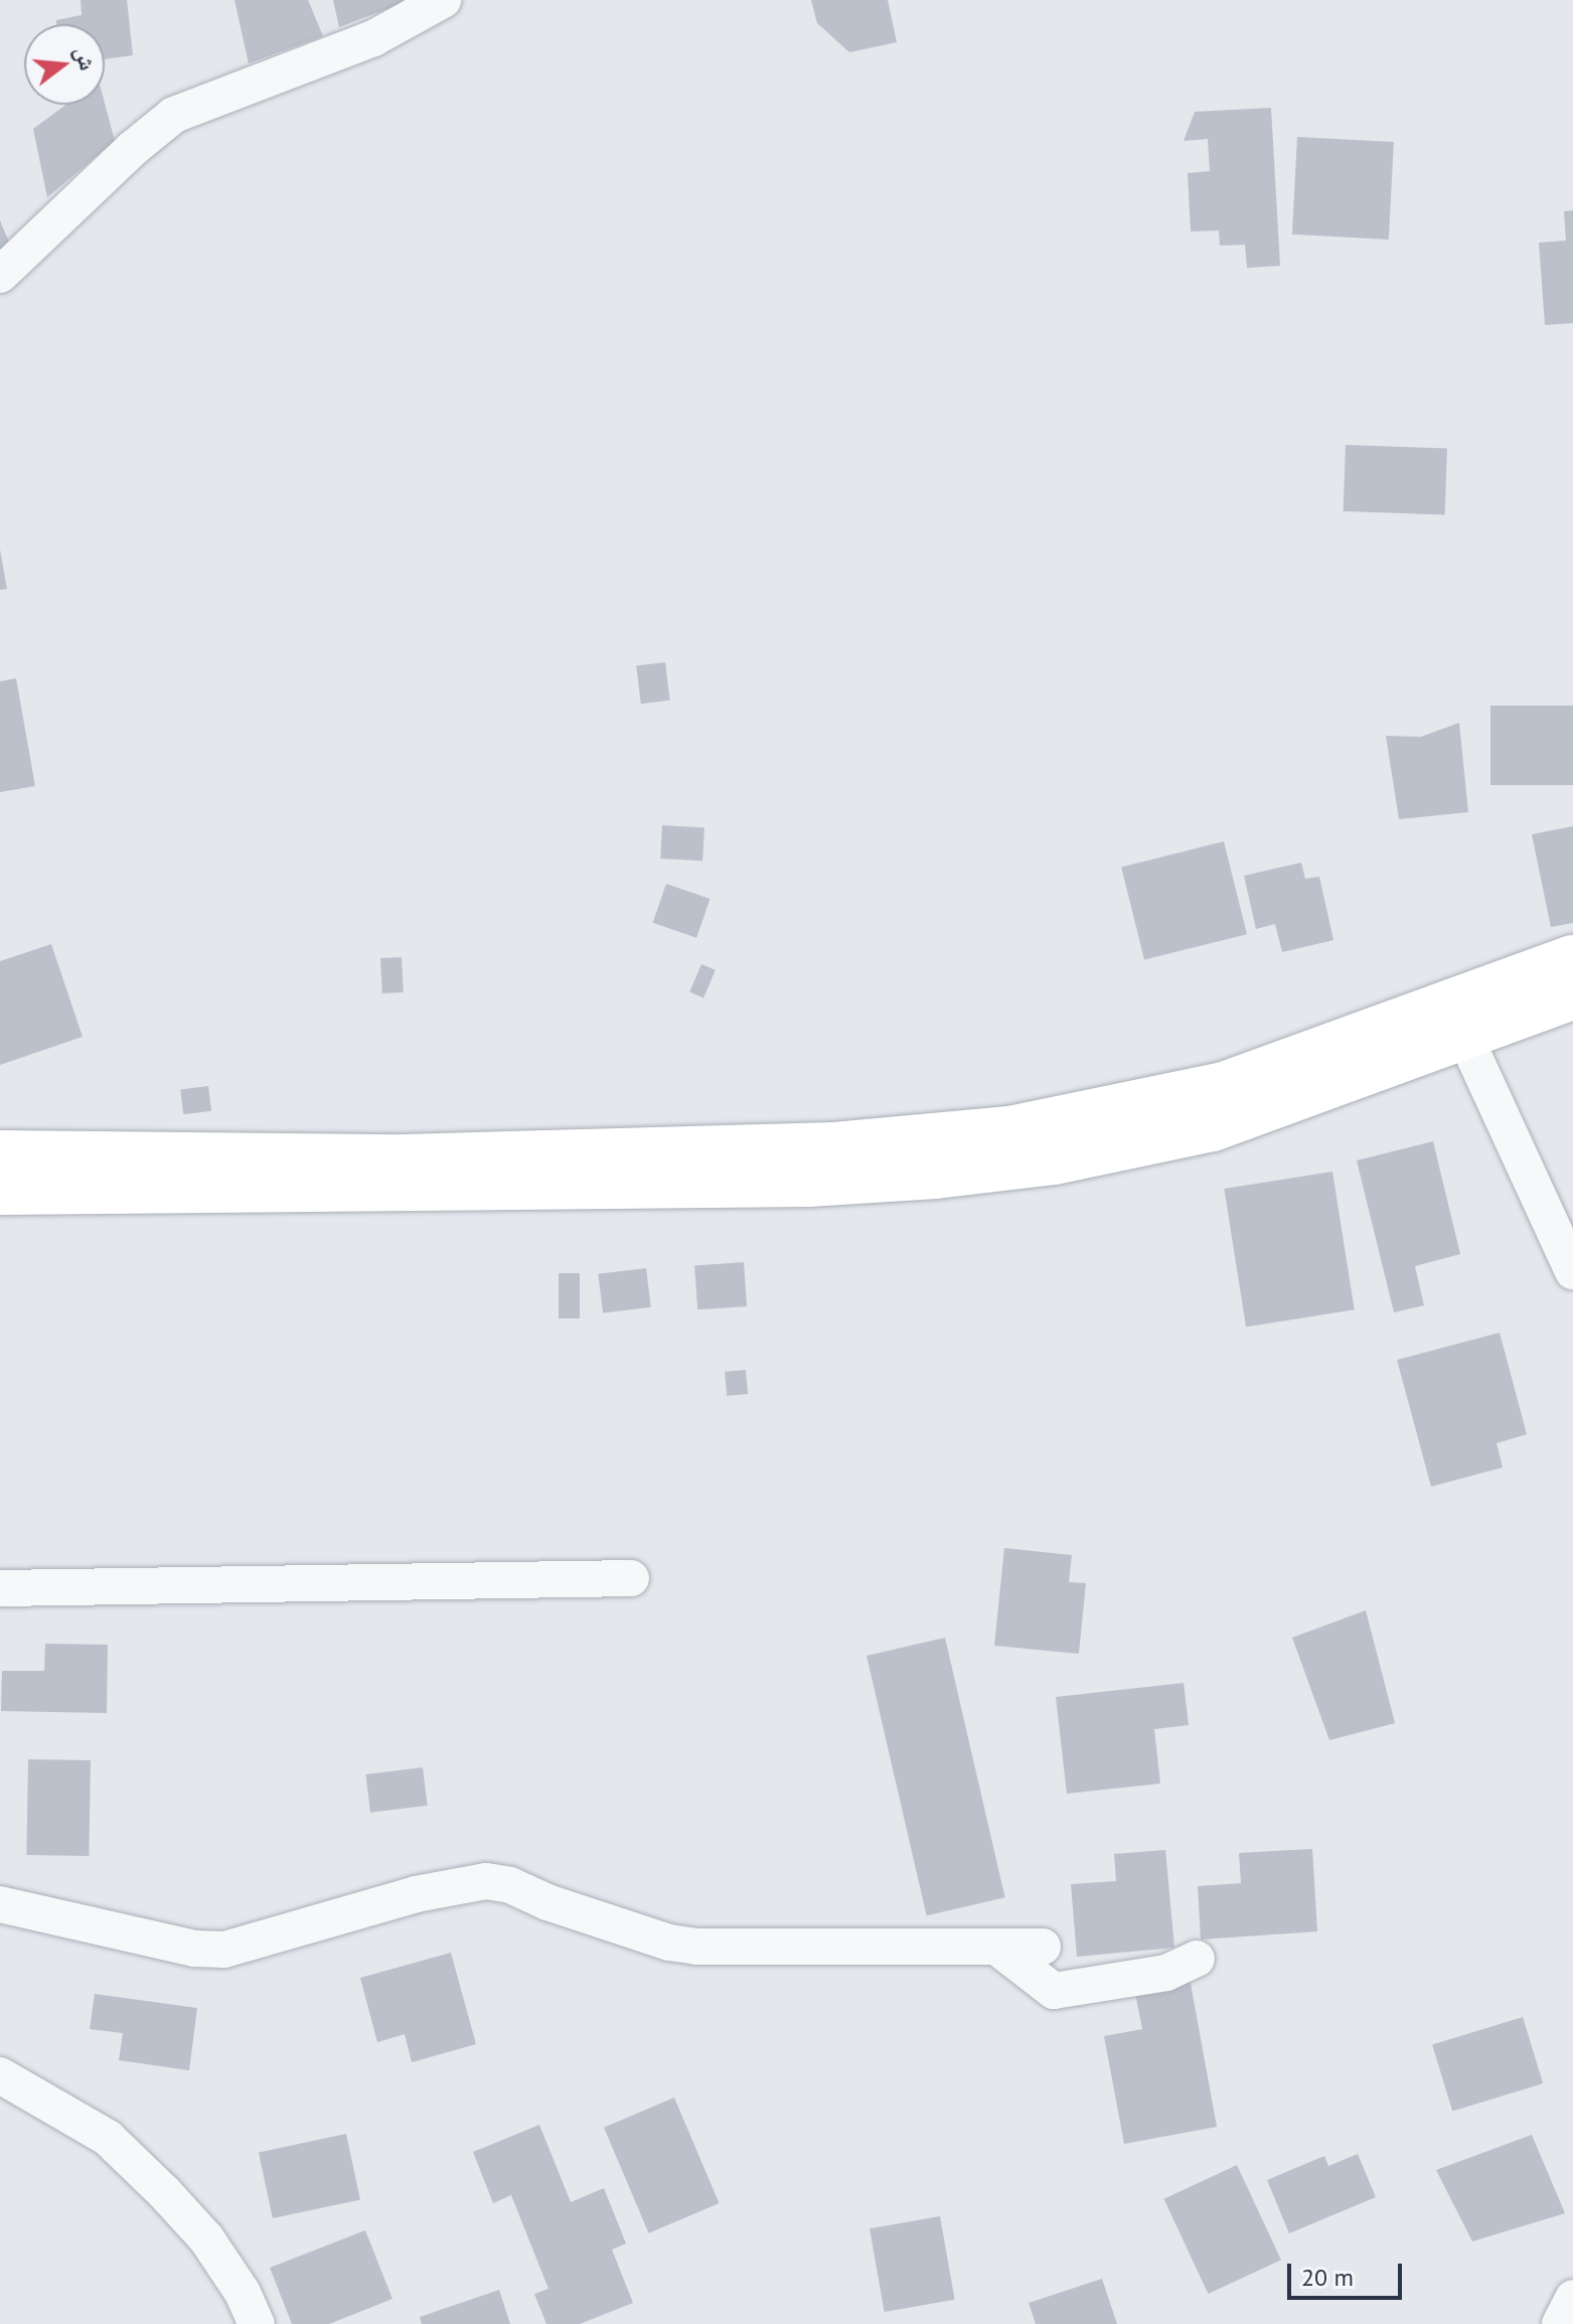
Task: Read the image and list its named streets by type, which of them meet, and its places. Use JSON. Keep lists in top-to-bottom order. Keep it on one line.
{"scale_bar":"20 m","north":"right"}
